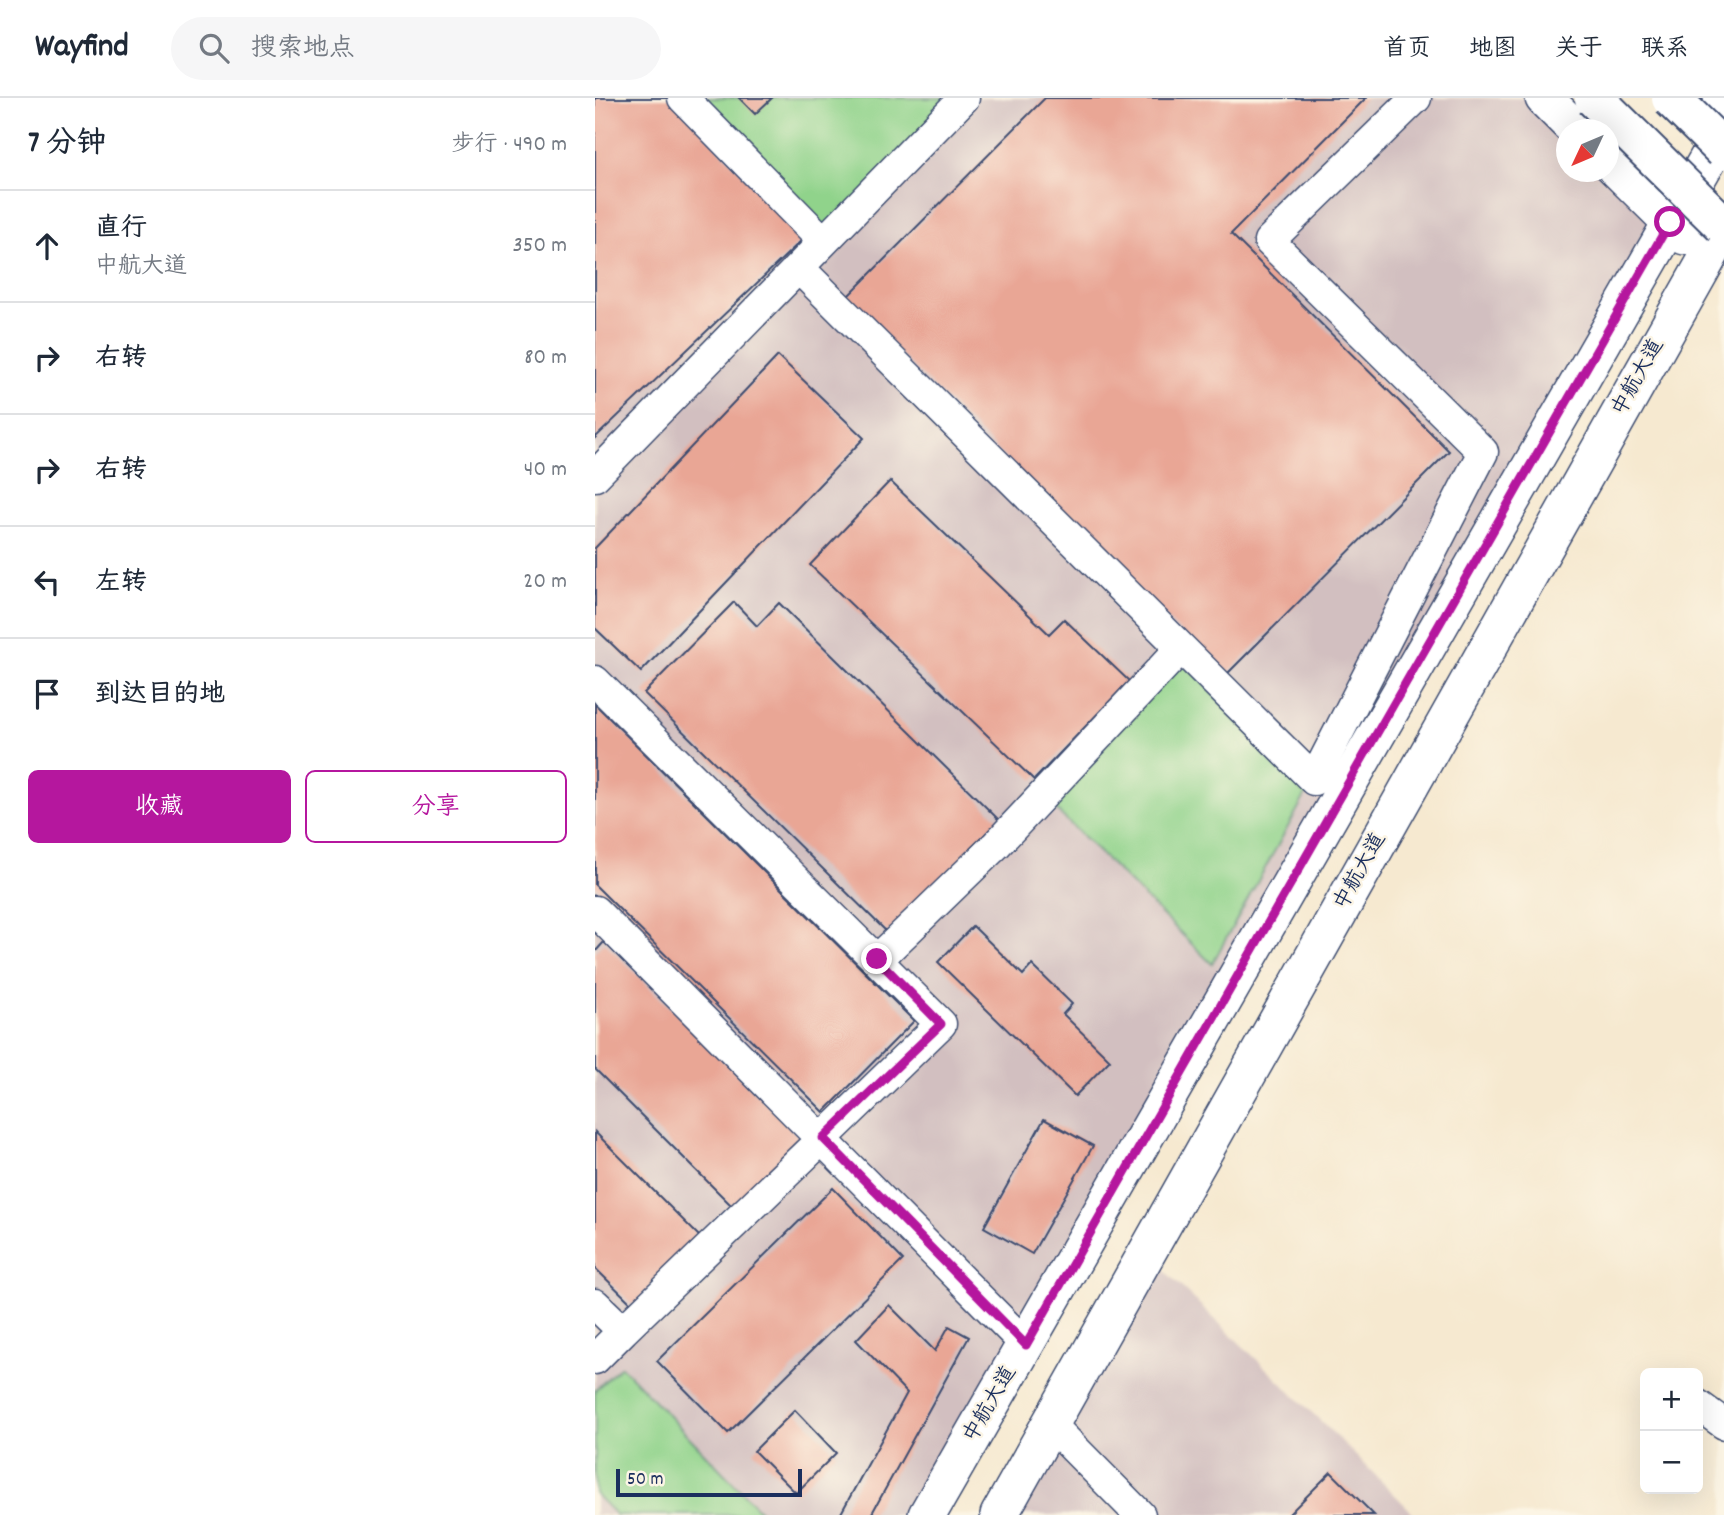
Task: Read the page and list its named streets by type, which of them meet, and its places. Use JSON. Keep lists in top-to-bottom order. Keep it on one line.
{"streets":{"main road":["中航大道"]},"scale_bar":"50 m","north":"bottom left","page":{"header":"Wayfind","search":"搜索地点","nav":["首页","地图","关于","联系"],"heading":["7 分钟","步行 · 490 m"],"list":[["直行","中航大道","350 m"],["右转","80 m"],["右转","40 m"],["左转","20 m"],"到达目的地"],"buttons":["收藏","分享"],"map_buttons":["+","−"],"scale":"50 m"}}
